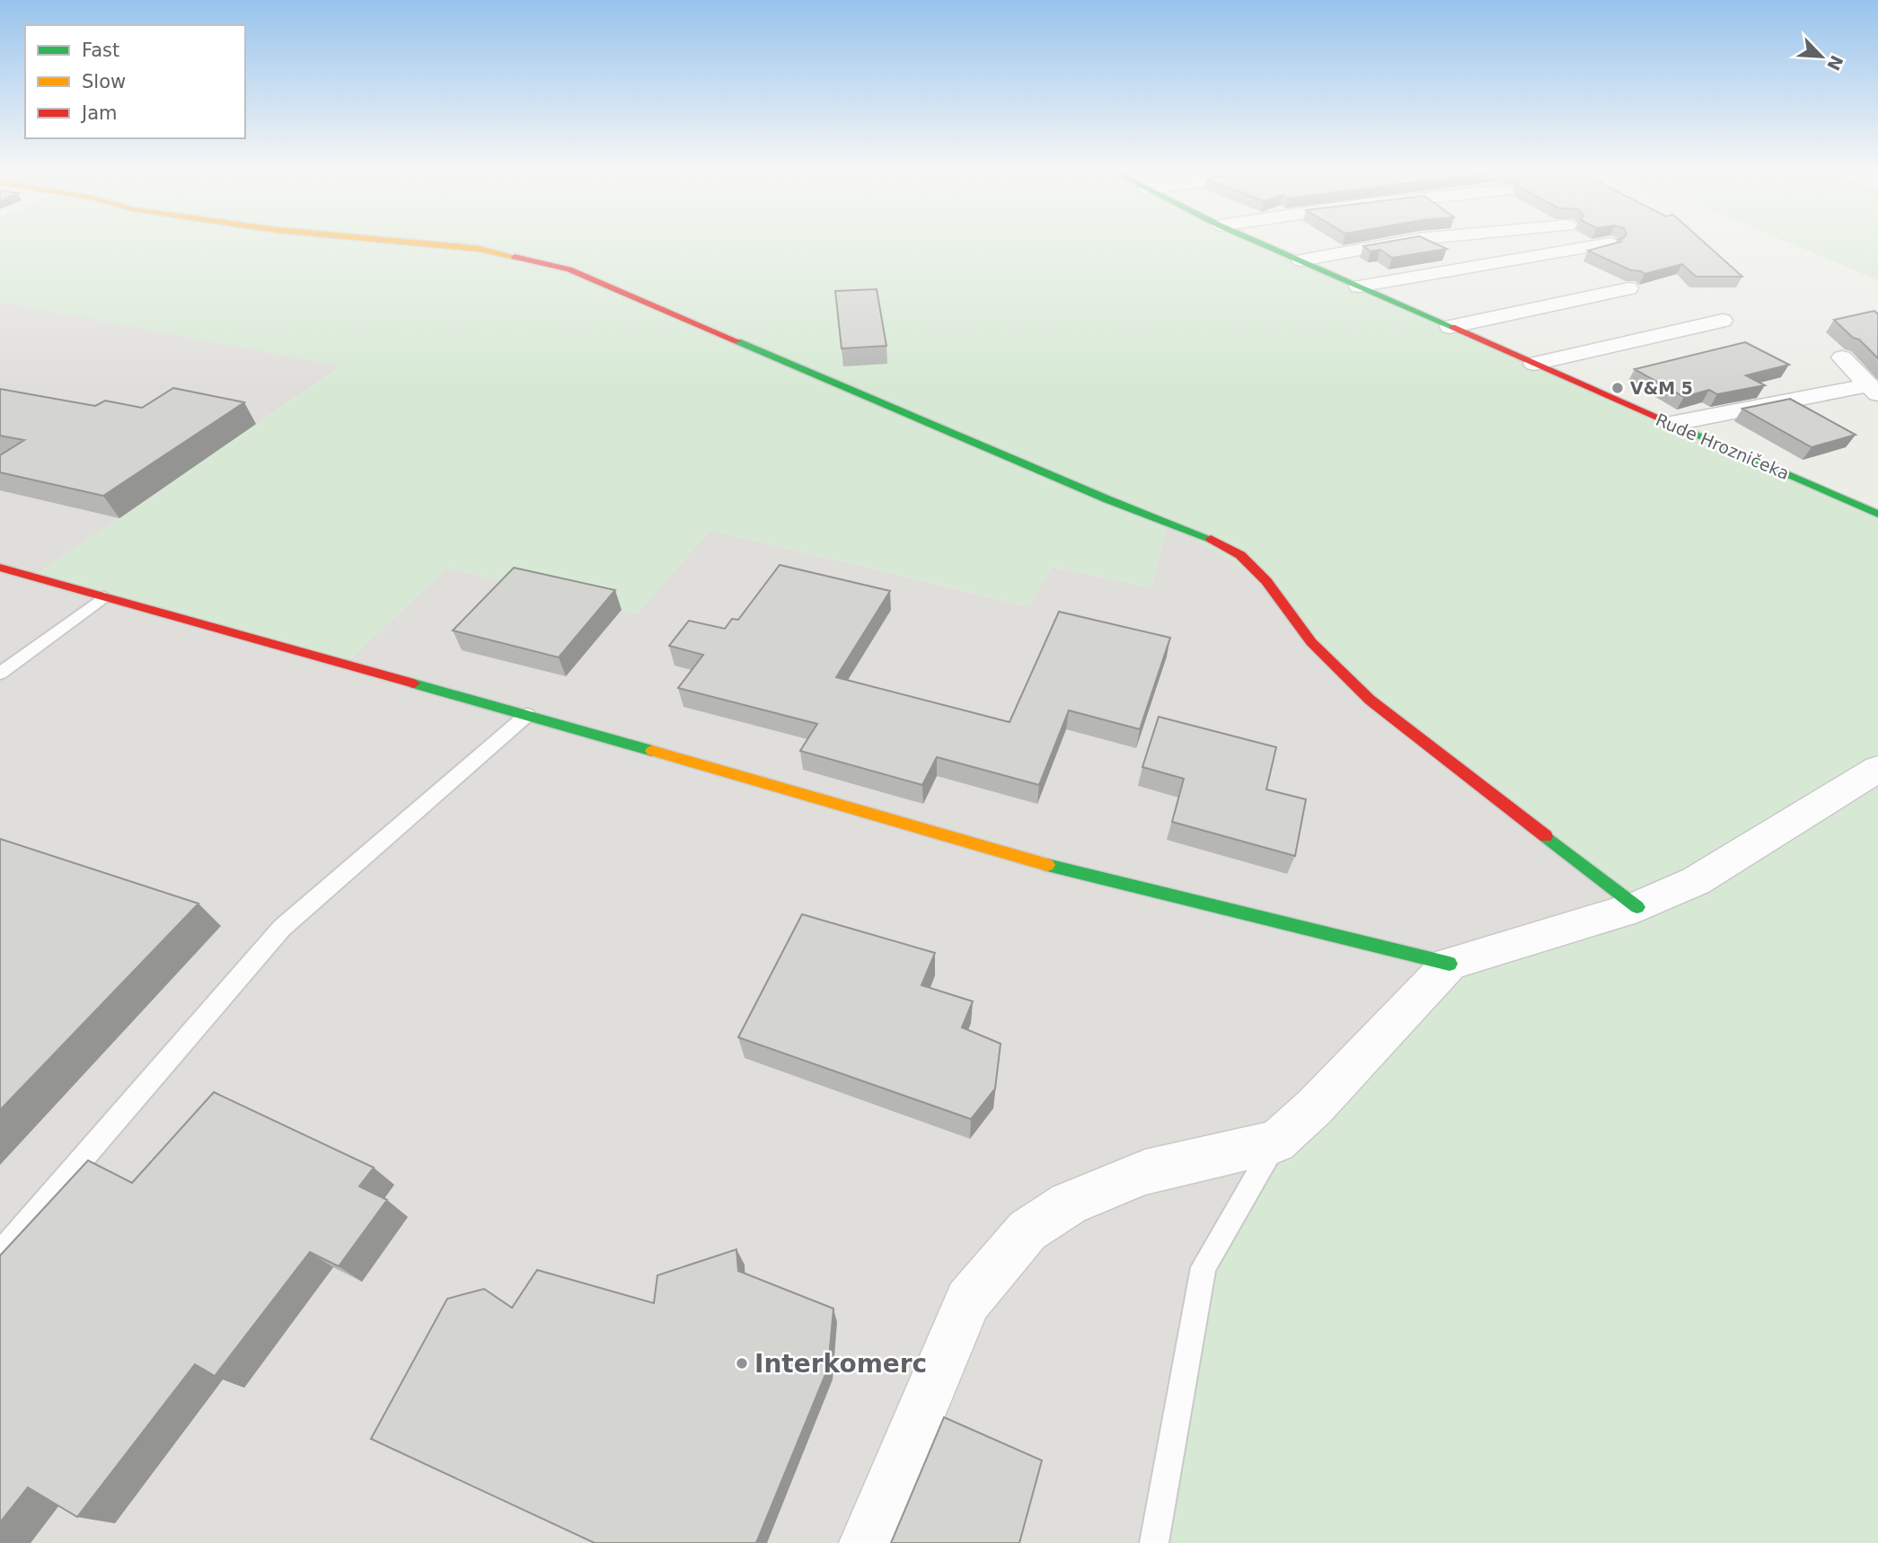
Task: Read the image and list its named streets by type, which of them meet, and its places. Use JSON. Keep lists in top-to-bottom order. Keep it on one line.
{"streets":{"street":["Rude Hrozničeka"]},"places":["V&M 5","Interkomerc"],"legend":["Fast","Slow","Jam"],"north":"bottom right"}
